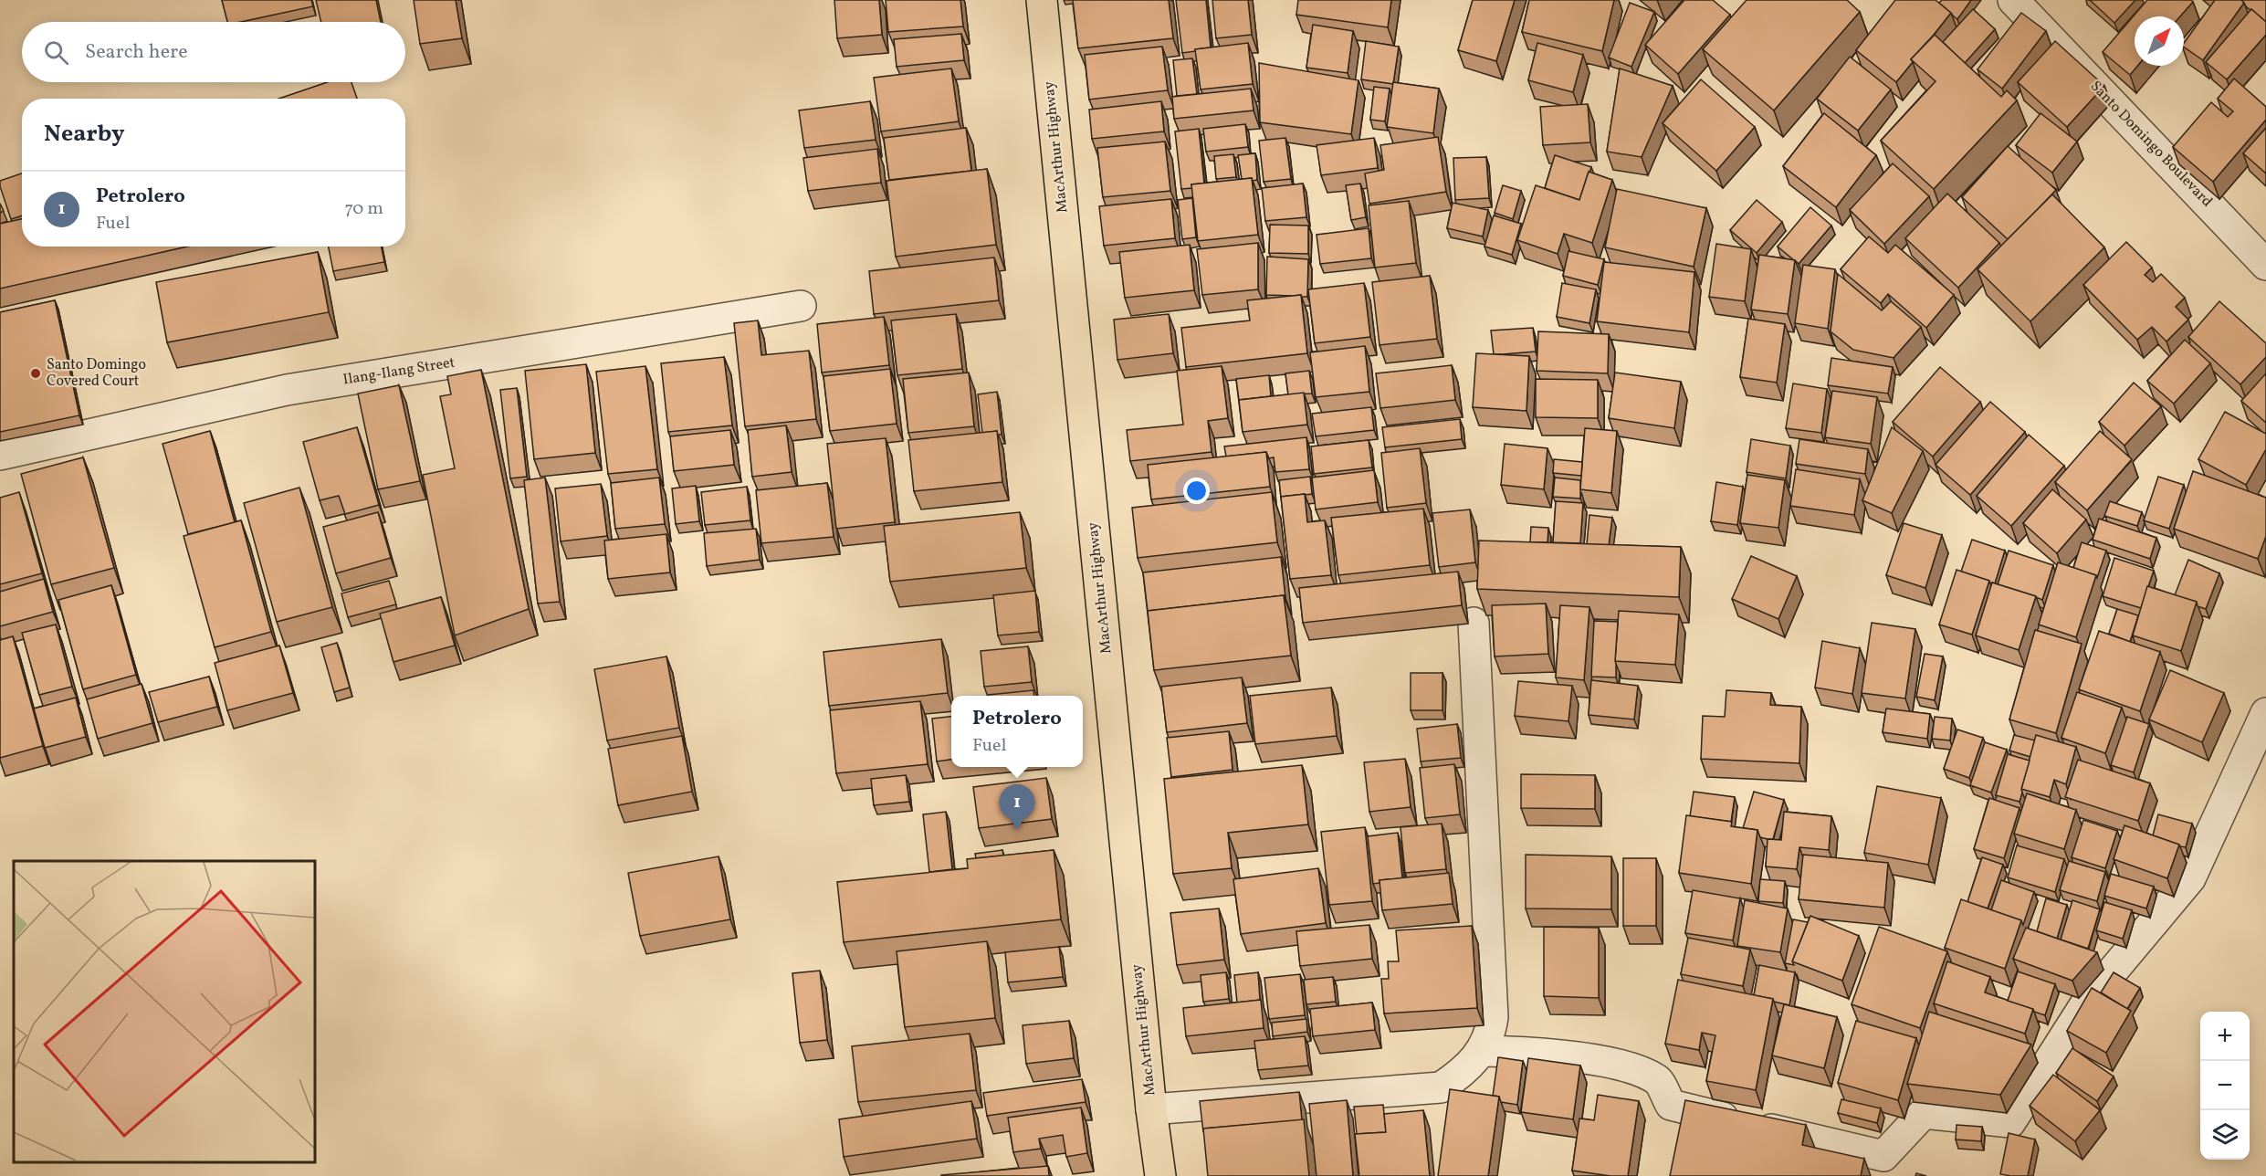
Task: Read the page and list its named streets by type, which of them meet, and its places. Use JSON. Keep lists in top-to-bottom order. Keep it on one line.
{"streets":{"highway":["MacArthur Highway"],"street":["Santo Domingo Boulevard","Ilang-Ilang Street"]},"places":["Santo Domingo Covered Court"],"north":"top right","page":{"search":"Search here","heading":"Nearby","list":[{"mark":"1","name":"Petrolero","note":"Fuel","value":"70 m"}],"popup":["Petrolero","Fuel"],"pins":"1","map_buttons":["+","−"]}}
